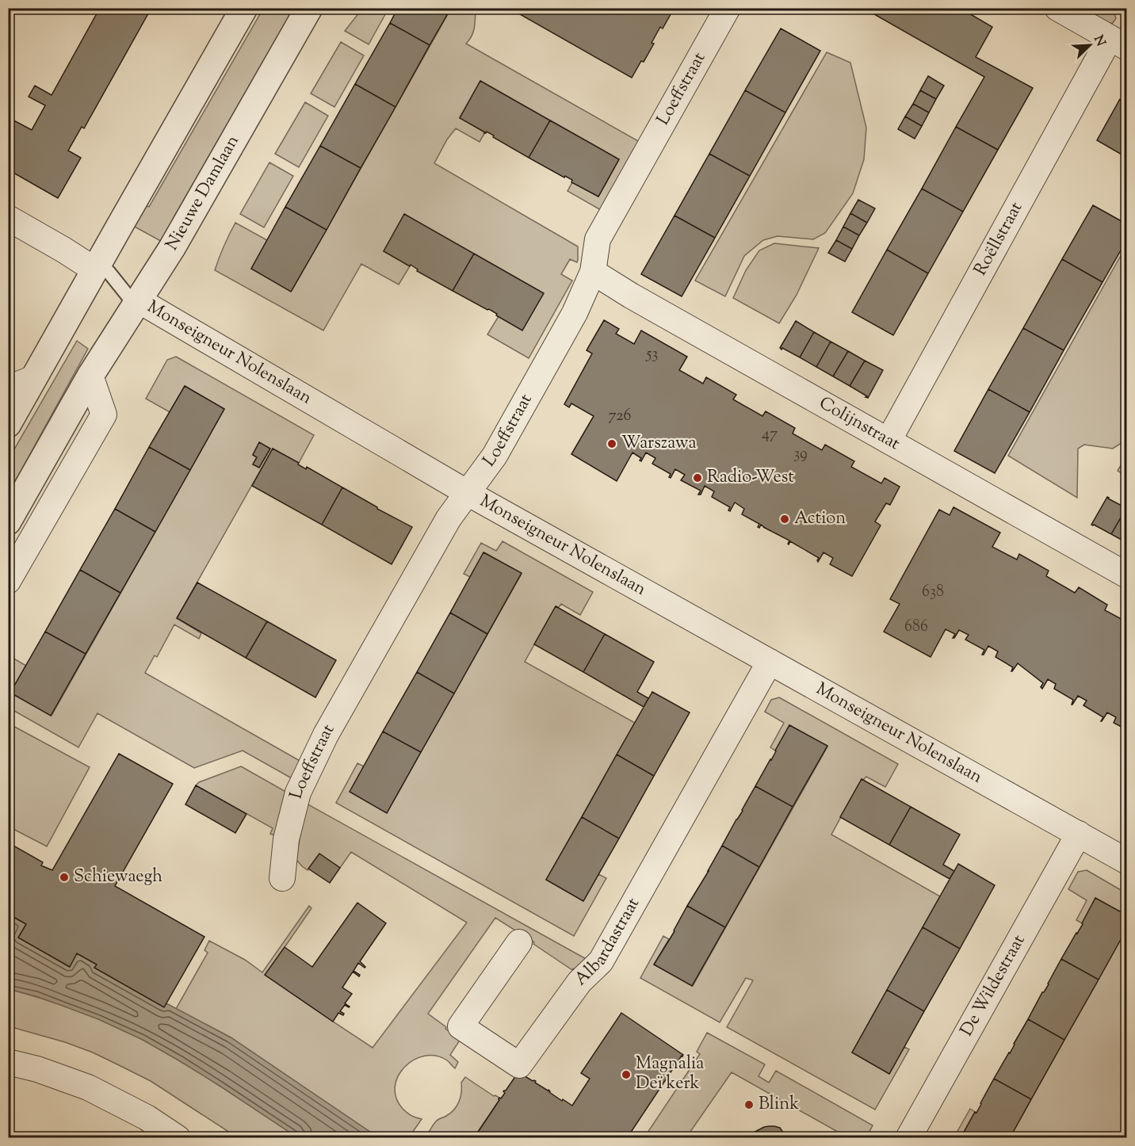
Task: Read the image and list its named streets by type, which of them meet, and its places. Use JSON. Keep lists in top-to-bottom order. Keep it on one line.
{"streets":{"street":["Loeffstraat","Nieuwe Damlaan","Roëllstraat","Monseigneur Nolenslaan","Colijnstraat","Albardastraat","De Wildestraat"]},"crossings":[["Loeffstraat","Monseigneur Nolenslaan"],["Loeffstraat","Colijnstraat"],["Nieuwe Damlaan","Monseigneur Nolenslaan"],["Roëllstraat","Colijnstraat"],["Monseigneur Nolenslaan","Albardastraat"],["Monseigneur Nolenslaan","De Wildestraat"]],"places":["Warszawa","Radio-West","Action","Schiewaegh","Magnalia Deï kerk","Blink"],"house_numbers":["53","726","47","39","638","686"],"north":"top right"}
